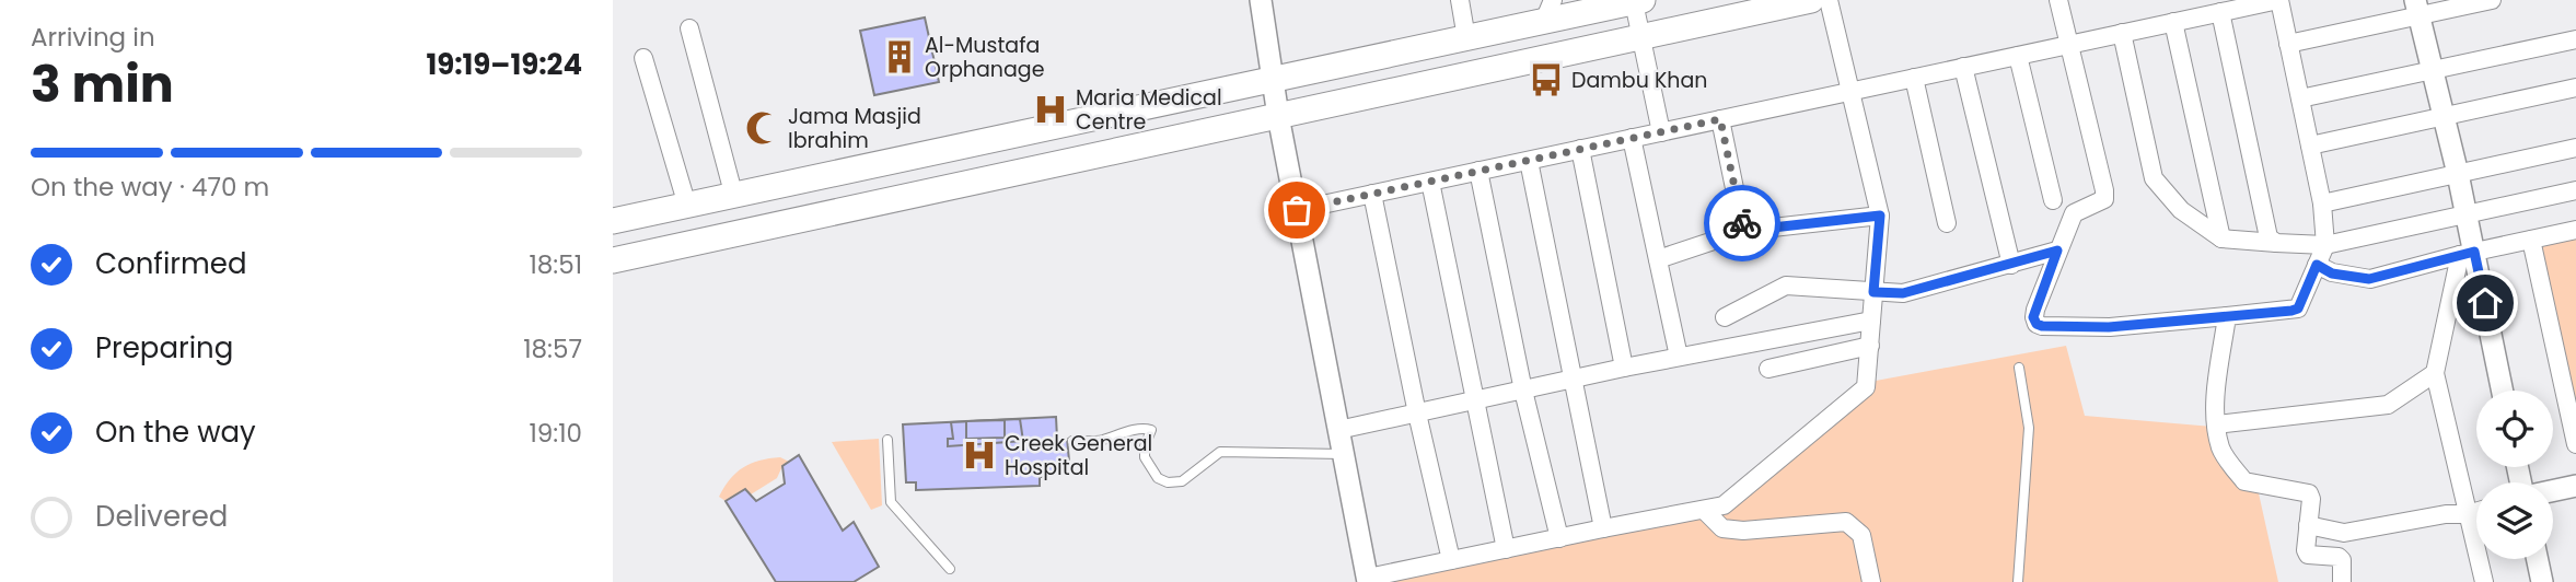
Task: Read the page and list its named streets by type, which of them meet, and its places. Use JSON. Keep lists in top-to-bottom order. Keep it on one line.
{"places":{"building":["Al-Mustafa Orphanage"],"bus stop":["Dambu Khan"],"hospital":["Maria Medical Centre","Creek General Hospital"],"mosque":["Jama Masjid Ibrahim"]},"page":{"heading":["3 min","Arriving in","19:19–19:24"],"bar":"On the way · 470 m","list":[["Confirmed","18:51"],["Preparing","18:57"],["On the way","19:10"],"Delivered"]}}
